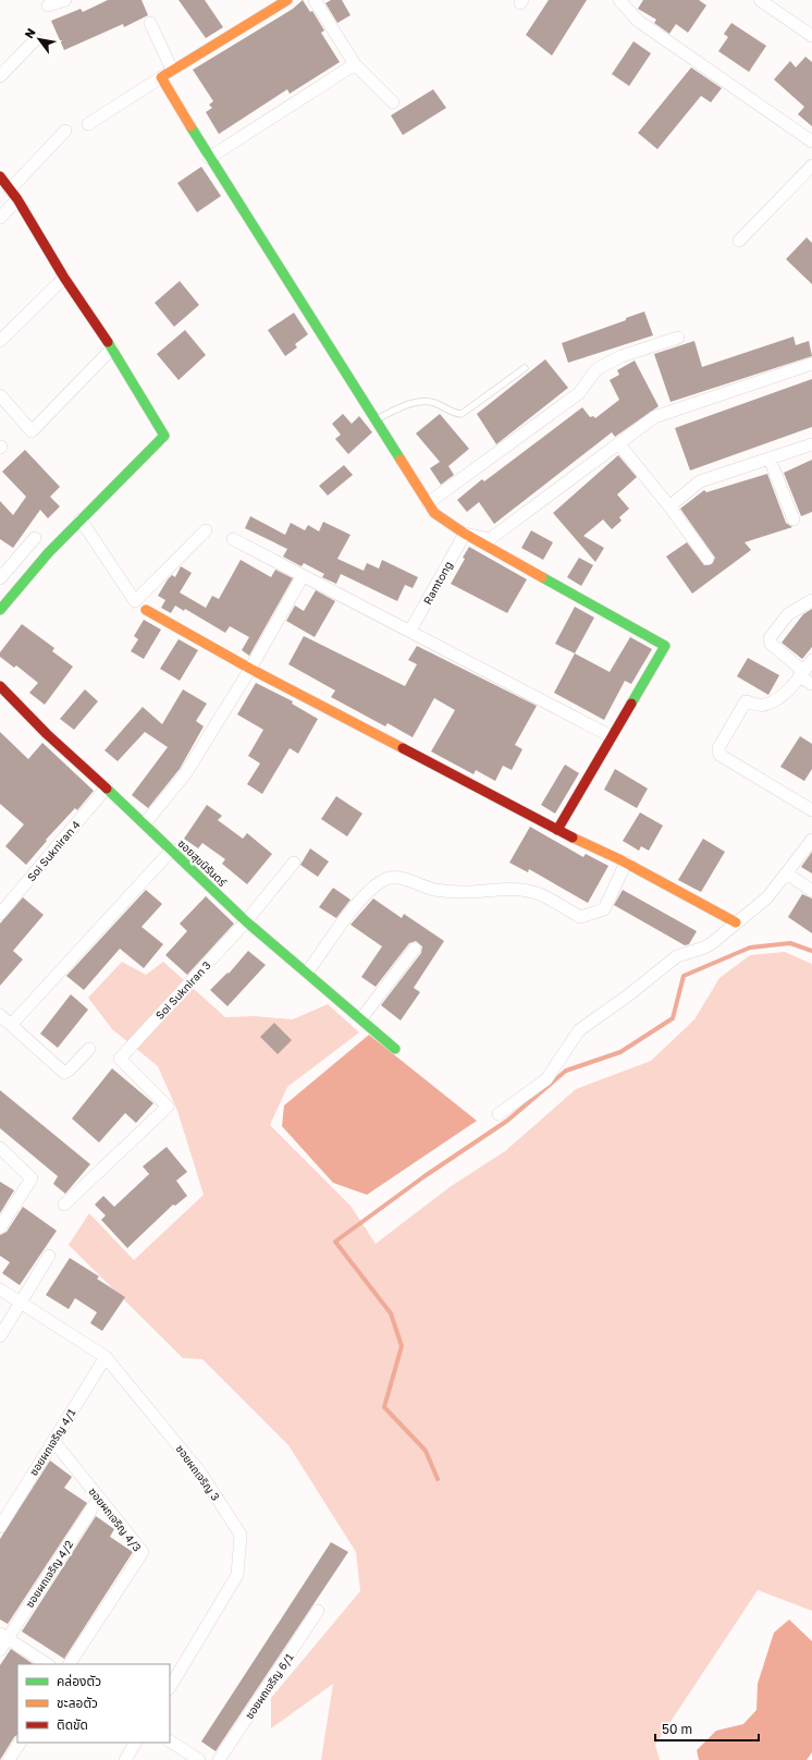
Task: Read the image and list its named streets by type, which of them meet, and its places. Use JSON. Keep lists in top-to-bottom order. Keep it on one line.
{"streets":{"street":["Ramtong","Soi Sukniran 4","ซอยสุขนิรันดร์","Soi Sukniran 3","ซอยผถเจริญ 4/1","ซอยผถเจริญ 3","ซอยผถเจริญ 4/3","ซอยผถเจริญ 4/2","ซอยผถเจริญ 6/1"]},"crossings":[["Soi Sukniran 4","ซอยสุขนิรันดร์"],["ซอยสุขนิรันดร์","Soi Sukniran 3"],["ซอยผถเจริญ 4/1","ซอยผถเจริญ 3"],["ซอยผถเจริญ 4/1","ซอยผถเจริญ 4/3"],["ซอยผถเจริญ 4/3","ซอยผถเจริญ 4/2"]],"legend":["คล่องตัว","ชะลอตัว","ติดขัด"],"scale_bar":"50 m","north":"top left"}
